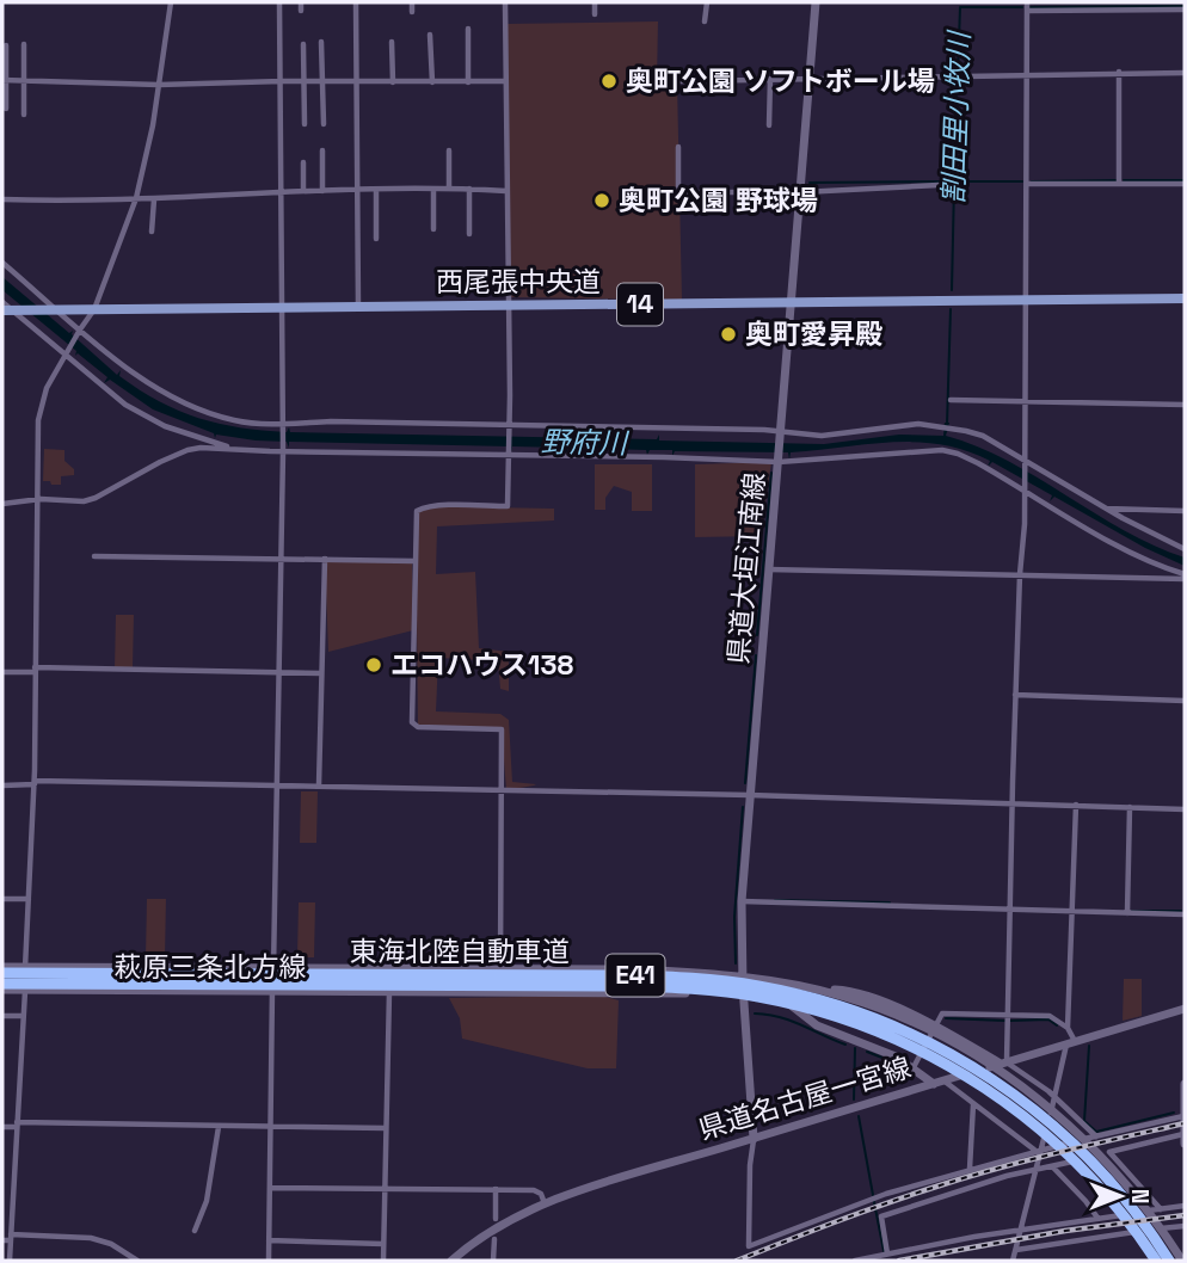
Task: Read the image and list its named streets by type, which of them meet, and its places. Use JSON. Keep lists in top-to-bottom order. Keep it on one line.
{"streets":{"highway":["東海北陸自動車道","E41"],"main road":["西尾張中央道","14","県道大垣江南線","萩原三条北方線","県道名古屋一宮線"]},"crossings":[["西尾張中央道","県道大垣江南線"],["県道大垣江南線","萩原三条北方線"],["県道大垣江南線","県道名古屋一宮線"],["東海北陸自動車道","萩原三条北方線"]],"water":["割田里小牧川","野府川"],"places":["奥町公園 ソフトボール場","奥町公園 野球場","奥町愛昇殿","エコハウス138"],"north":"right"}
